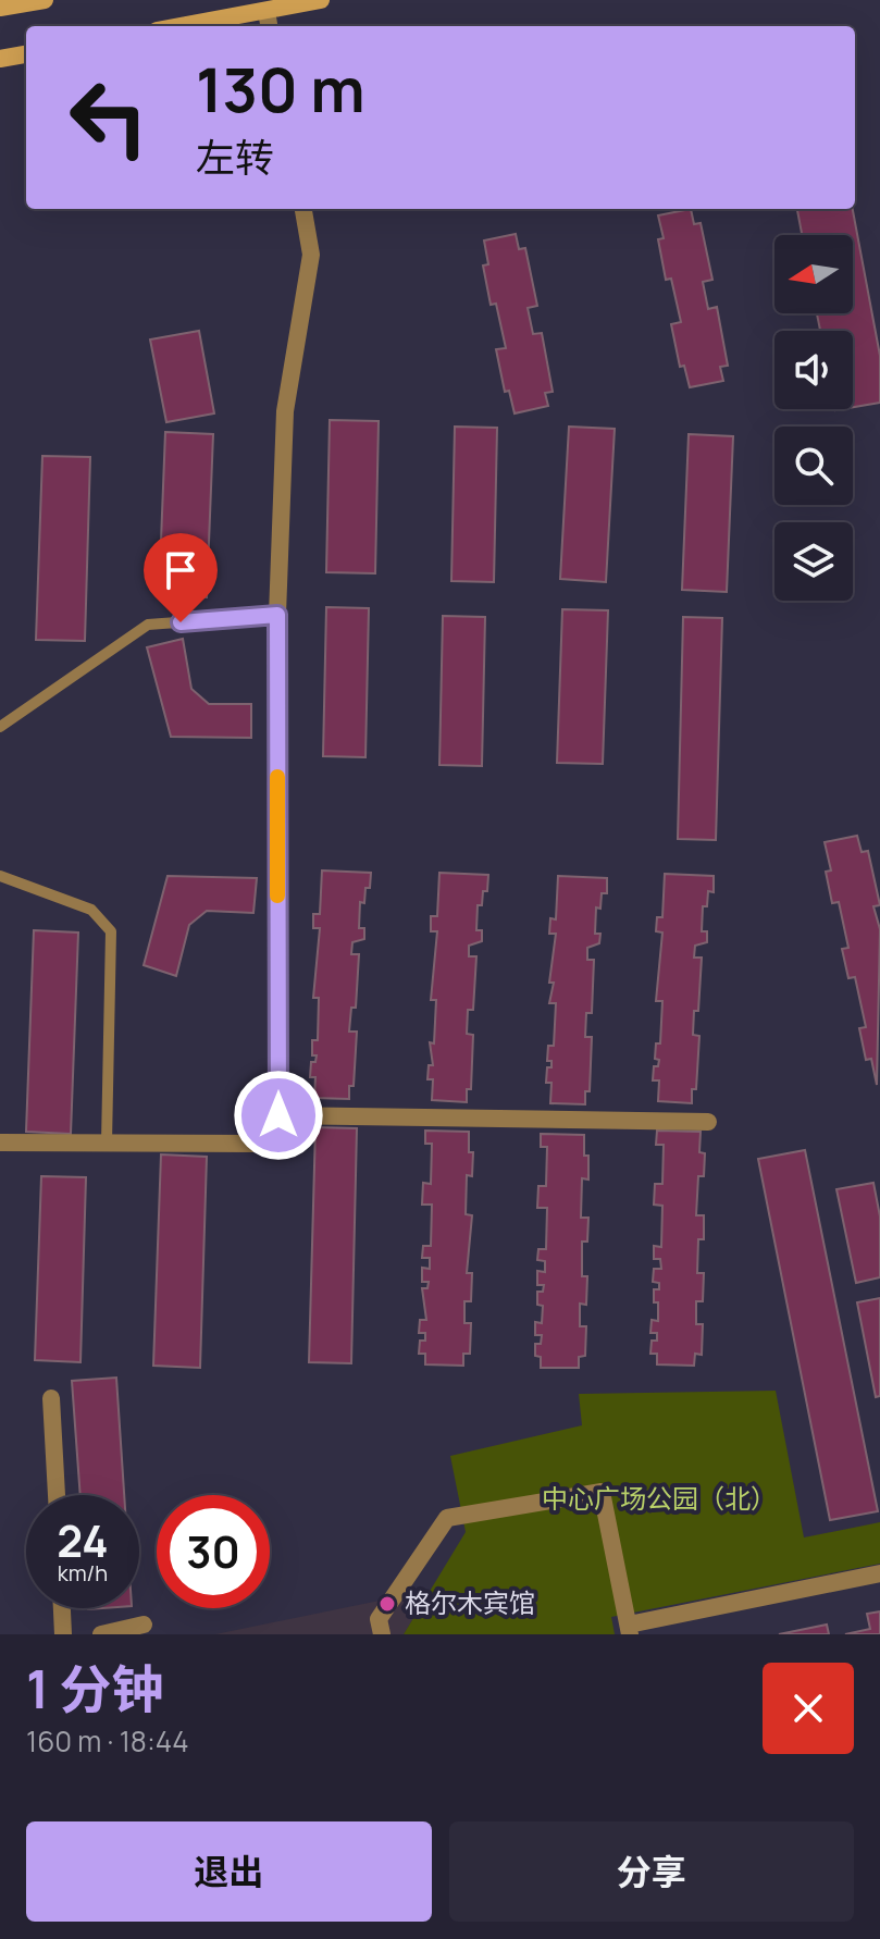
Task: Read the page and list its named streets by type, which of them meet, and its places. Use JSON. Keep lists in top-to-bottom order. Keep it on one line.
{"parks":["中心广场公园（北）"],"places":["格尔木宾馆"],"north":"left","page":{"turn":["130 m","左转"],"speed":"24 km/h","limit":"30","heading":["1 分钟","160 m · 18:44"],"buttons":["退出","分享"]}}
